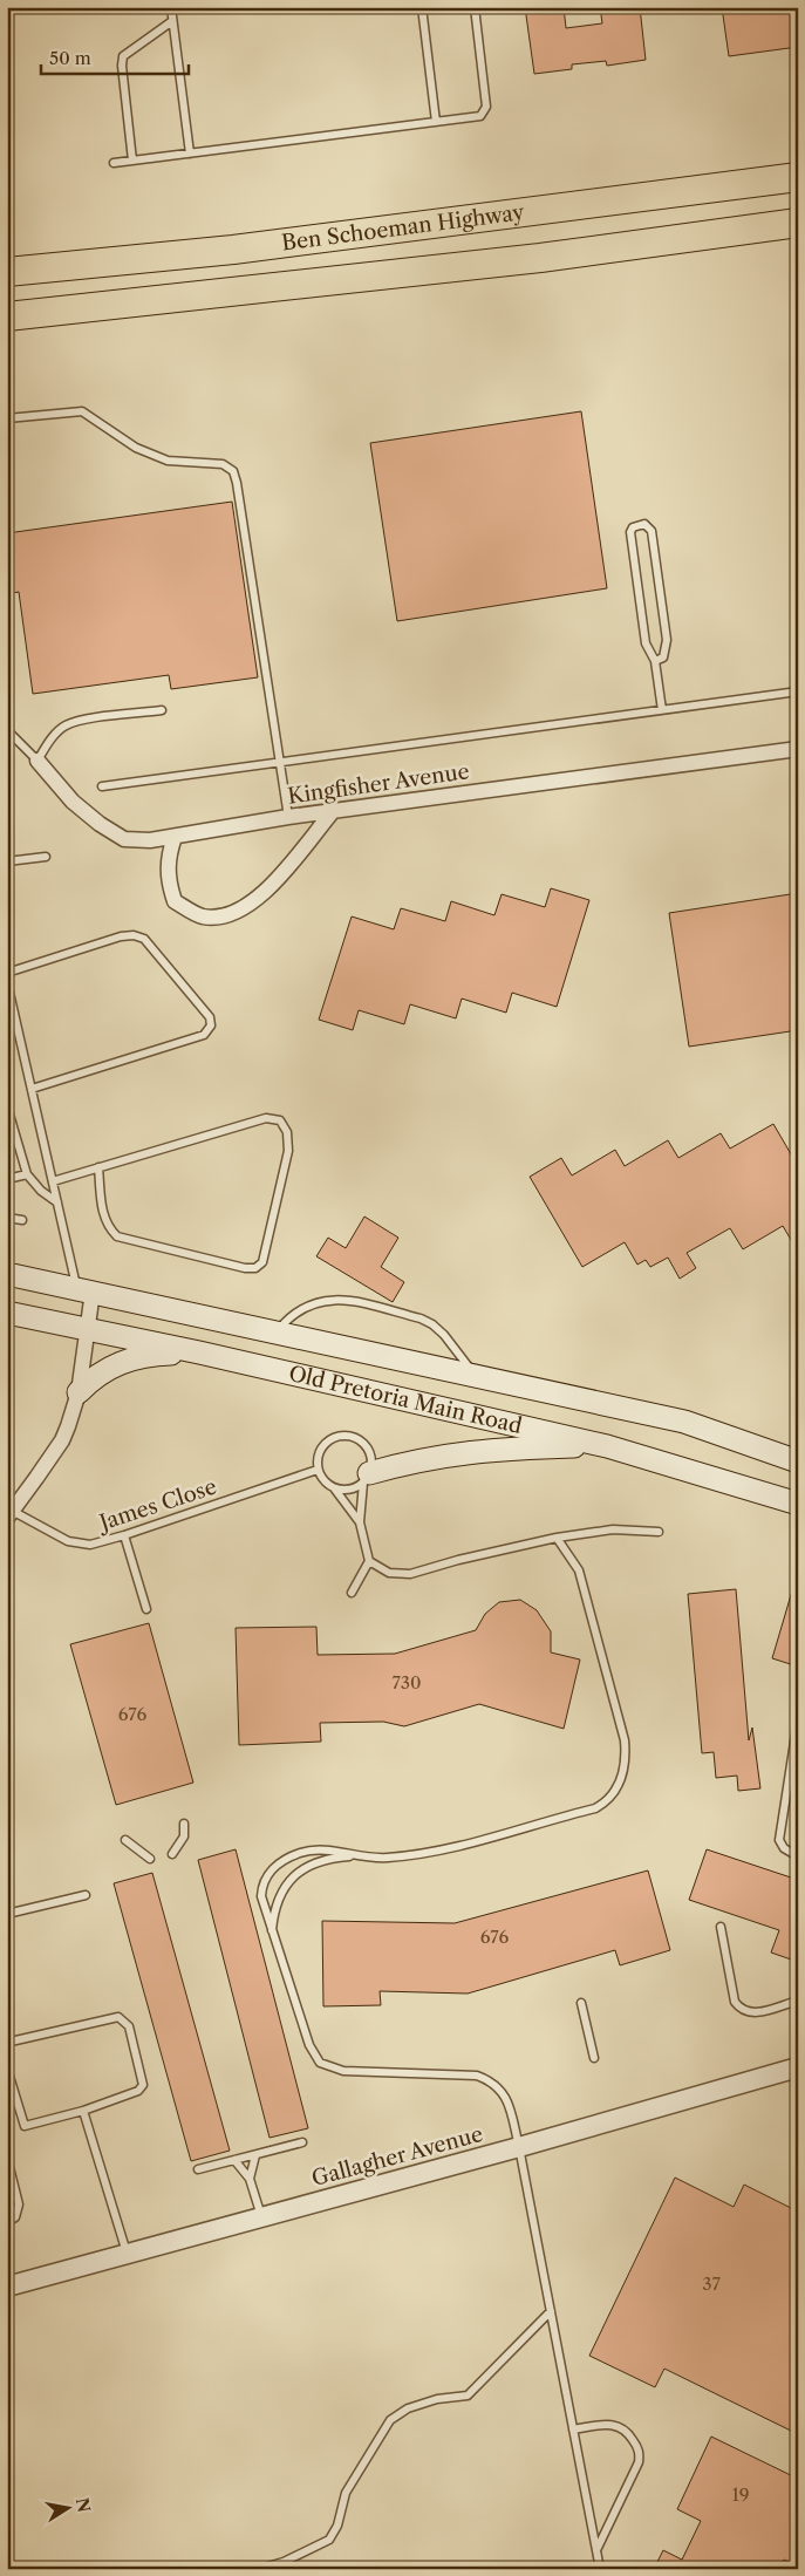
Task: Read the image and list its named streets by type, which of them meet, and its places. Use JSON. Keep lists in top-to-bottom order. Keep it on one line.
{"streets":{"highway":["Ben Schoeman Highway"],"main road":["Old Pretoria Main Road"],"street":["Kingfisher Avenue","Gallagher Avenue"],"lane":["James Close"]},"house_numbers":["730","676","676","37","19"],"scale_bar":"50 m","north":"right"}
